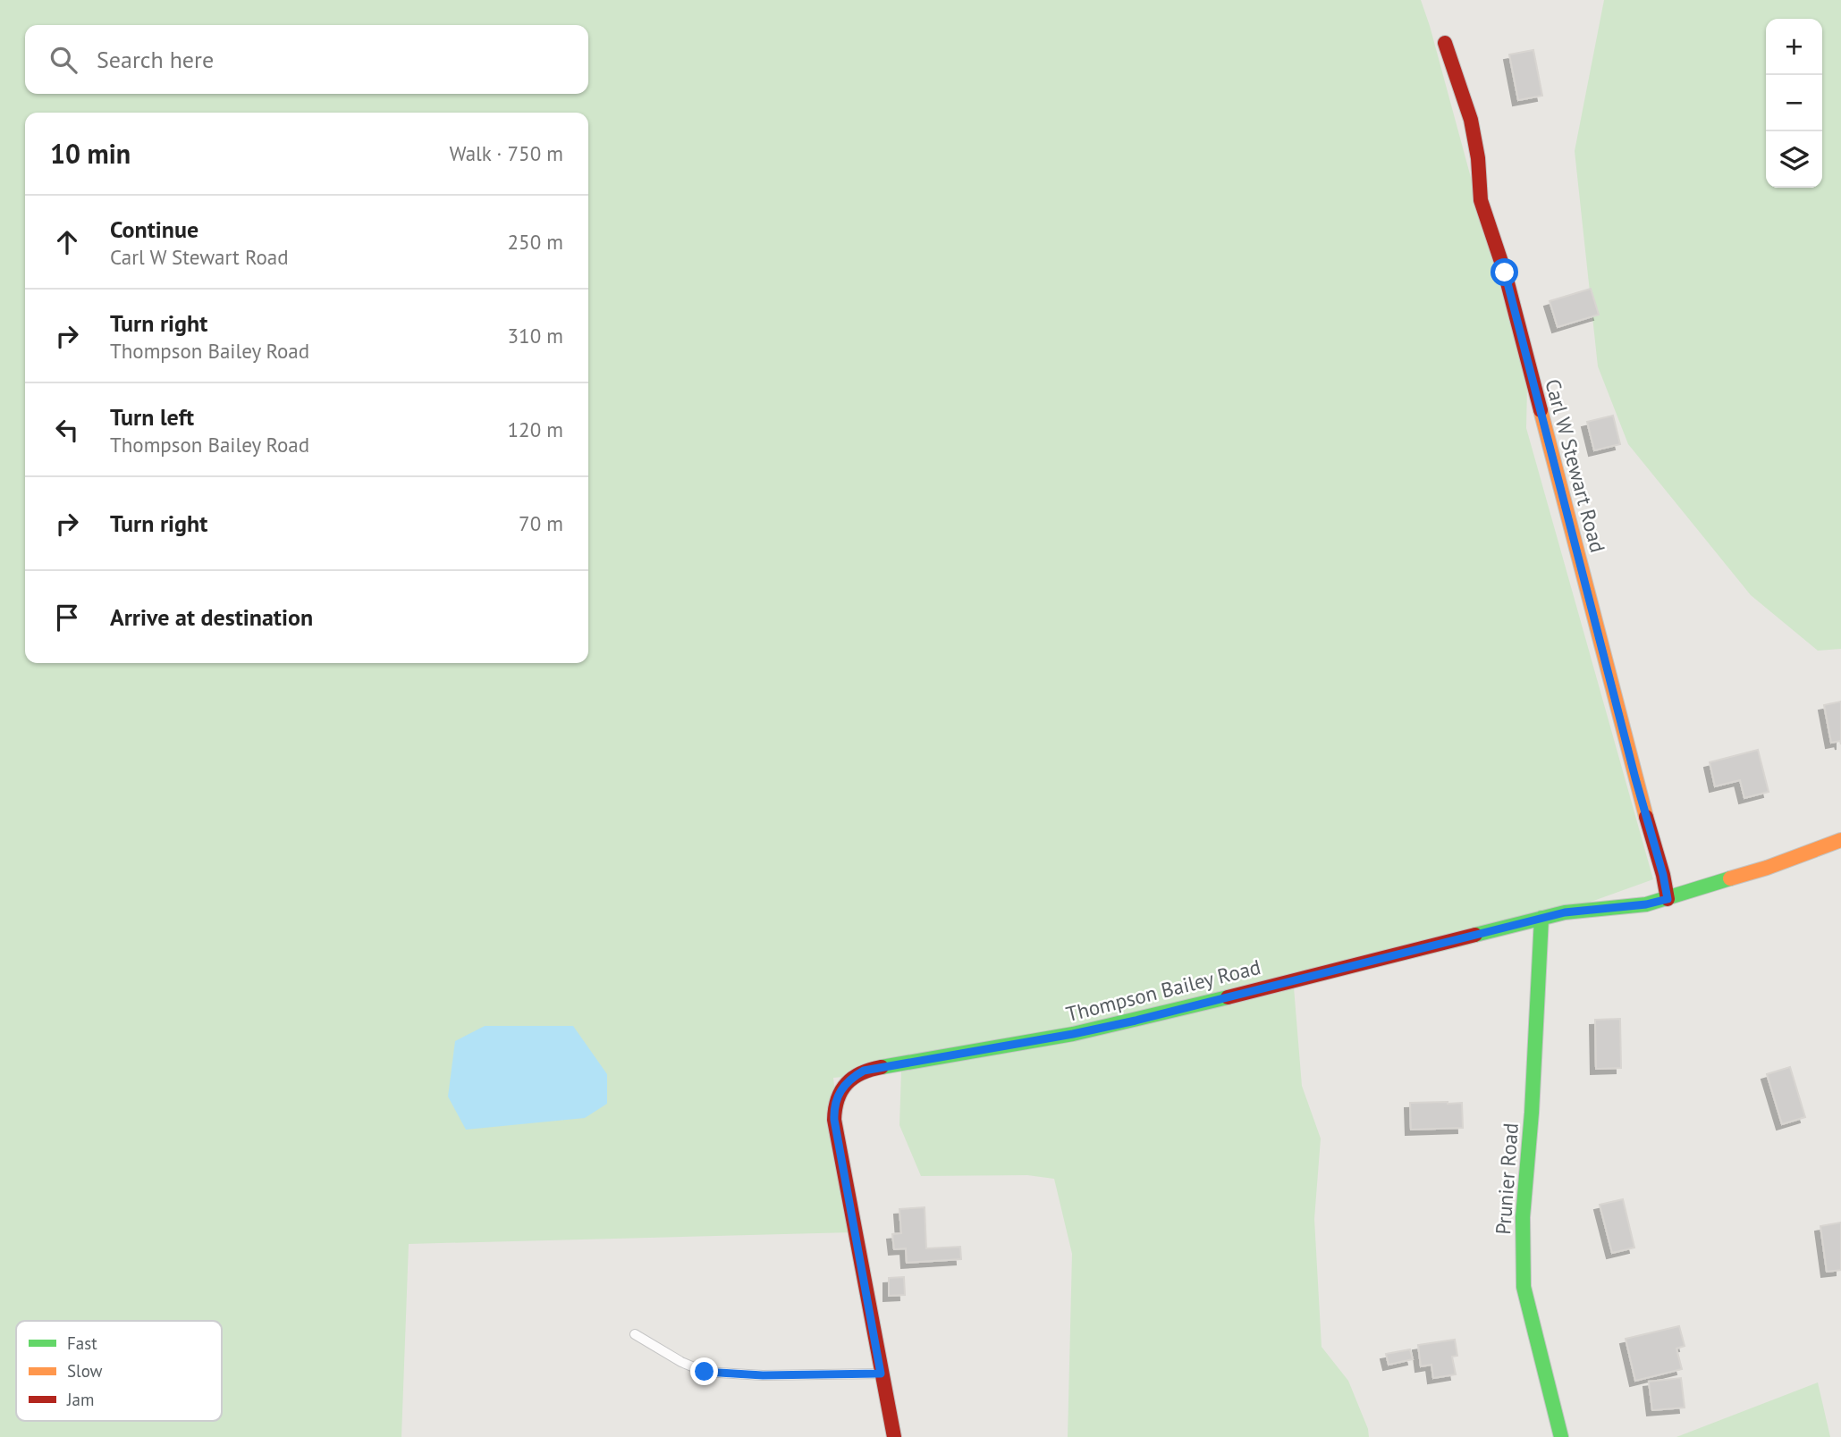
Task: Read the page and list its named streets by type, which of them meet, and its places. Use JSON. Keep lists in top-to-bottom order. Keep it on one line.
{"streets":{"street":["Carl W Stewart Road","Thompson Bailey Road","Prunier Road"]},"crossings":[["Carl W Stewart Road","Thompson Bailey Road"],["Thompson Bailey Road","Prunier Road"]],"legend":["Fast","Slow","Jam"],"page":{"map_buttons":["+","−"],"search":"Search here","heading":["10 min","Walk · 750 m"],"list":[["Continue","Carl W Stewart Road","250 m"],["Turn right","Thompson Bailey Road","310 m"],["Turn left","Thompson Bailey Road","120 m"],["Turn right","70 m"],"Arrive at destination"]}}
